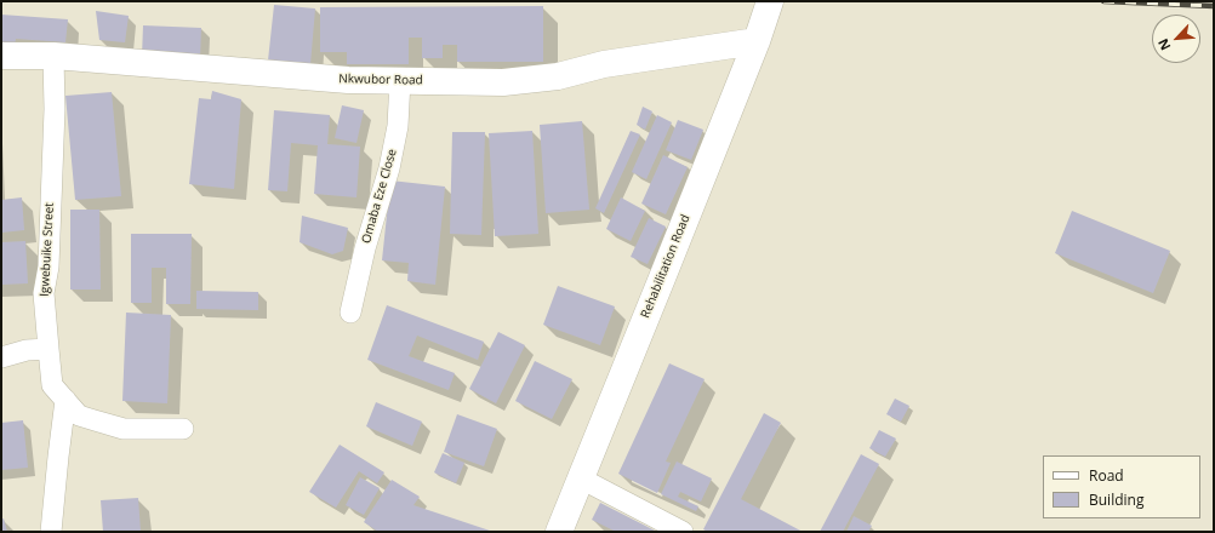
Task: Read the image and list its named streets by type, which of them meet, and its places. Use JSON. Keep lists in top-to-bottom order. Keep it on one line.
{"streets":{"street":["Nkwubor Road","Omaba Eze Close","Igwebuike Street","Rehabilitation Road"]},"crossings":[["Nkwubor Road","Omaba Eze Close"],["Nkwubor Road","Igwebuike Street"],["Nkwubor Road","Rehabilitation Road"]],"legend":["Road","Building"],"north":"bottom left"}
